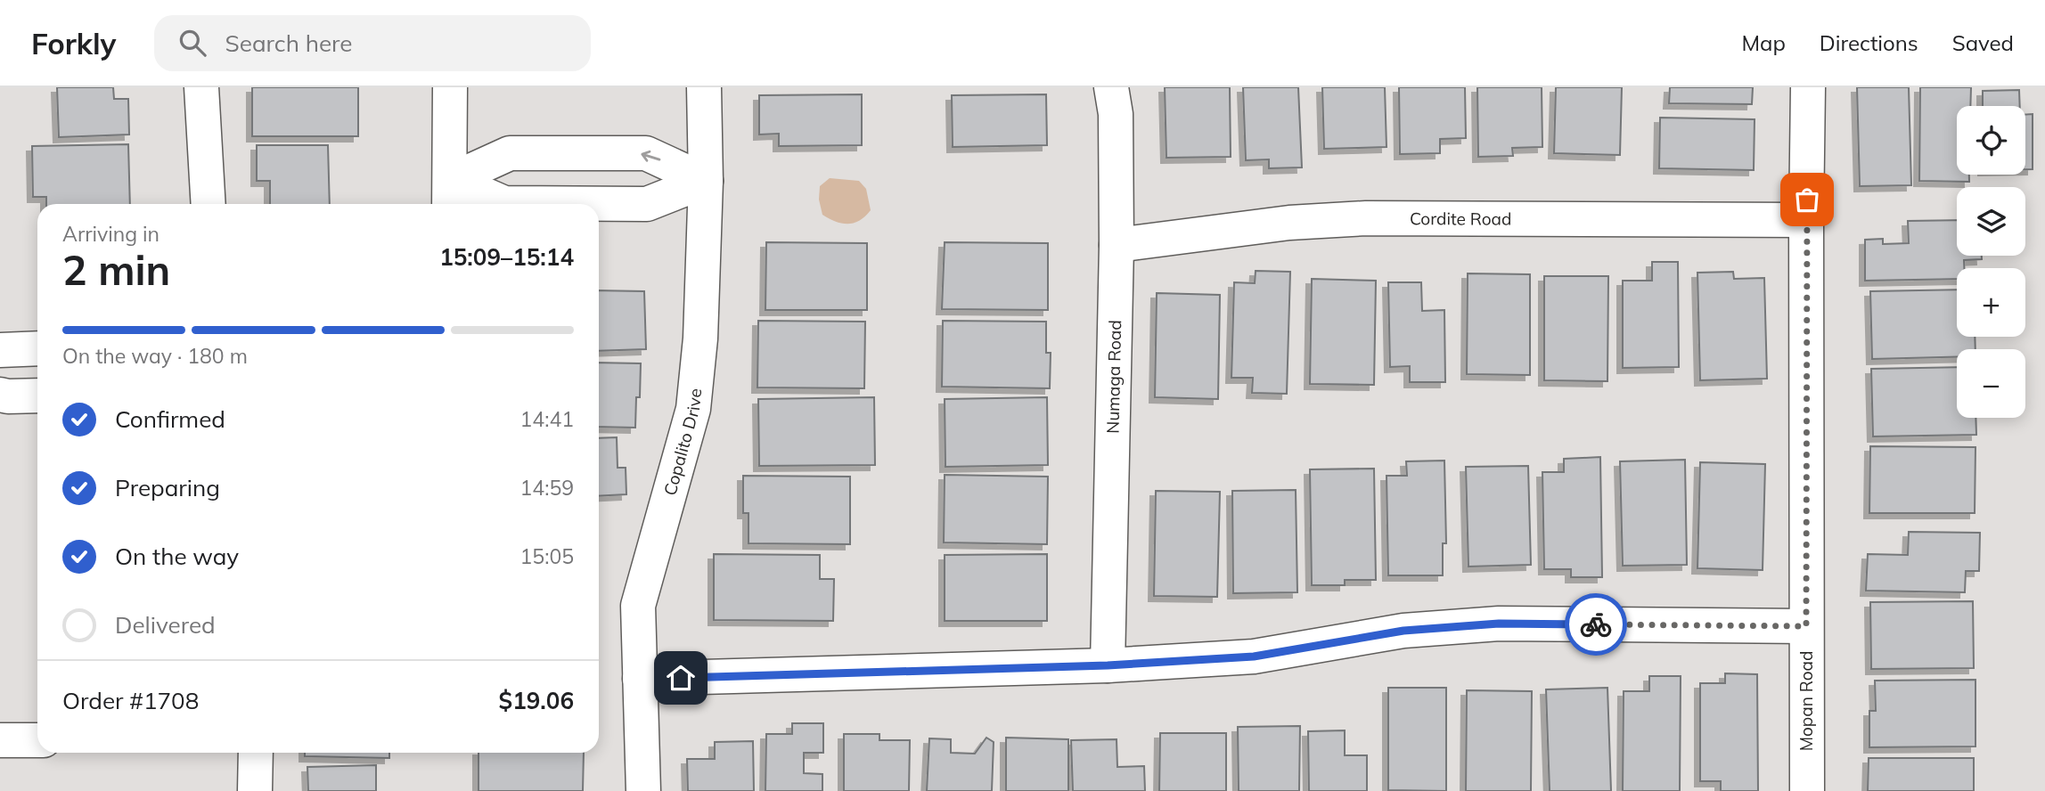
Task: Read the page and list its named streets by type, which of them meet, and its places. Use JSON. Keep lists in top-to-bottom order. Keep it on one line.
{"streets":{"street":["Cordite Road","Numaga Road","Copalito Drive","Mopan Road"]},"crossings":[["Cordite Road","Numaga Road"],["Cordite Road","Mopan Road"]],"page":{"header":"Forkly","search":"Search here","nav":["Map","Directions","Saved"],"map_buttons":["+","−"],"heading":["2 min","Arriving in","15:09–15:14"],"panel":["Order #1708","$19.06"],"bar":"On the way · 180 m","list":[["Confirmed","14:41"],["Preparing","14:59"],["On the way","15:05"],"Delivered"]}}
